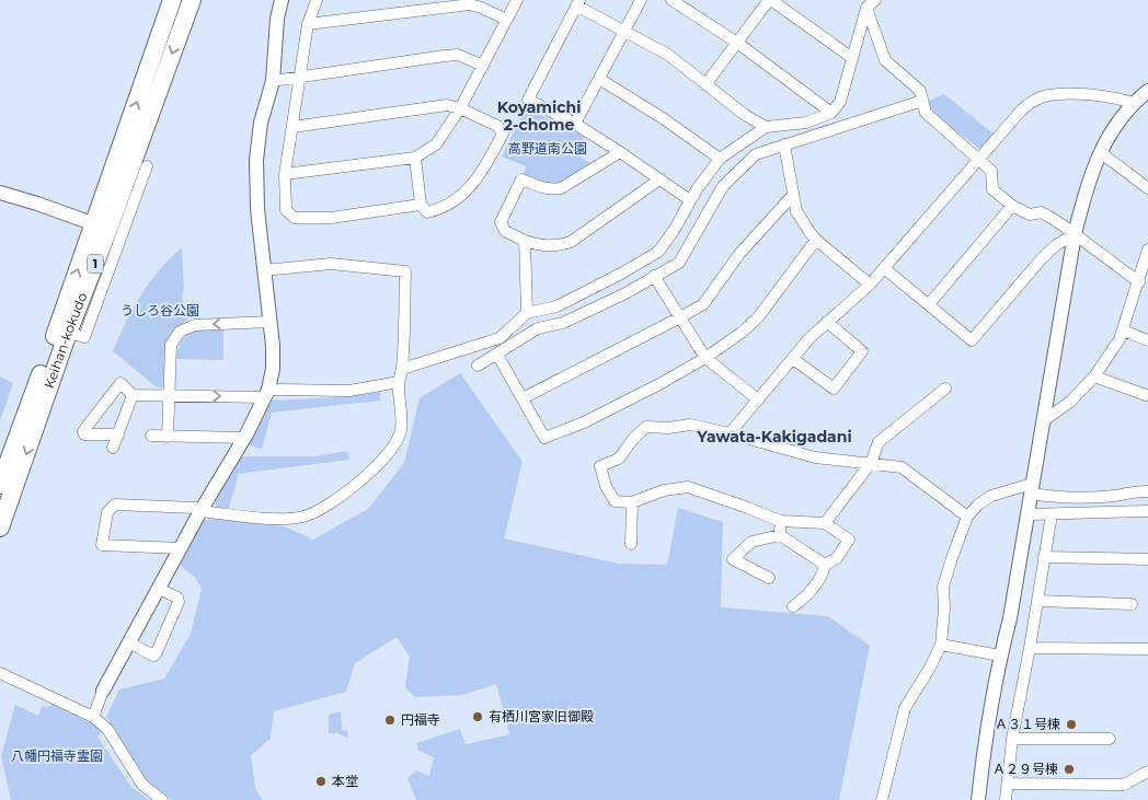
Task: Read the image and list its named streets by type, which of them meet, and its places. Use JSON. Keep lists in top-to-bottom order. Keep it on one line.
{"streets":{"highway":["1","Keihan-kokudo"]},"districts":["Koyamichi 2-chome","Yawata-Kakigadani"],"parks":["高野道南公園","うしろ谷公園","八幡円福寺霊園"],"places":["有栖川宮家旧御殿","円福寺","Ａ３１号棟","Ａ２９号棟","本堂"]}
